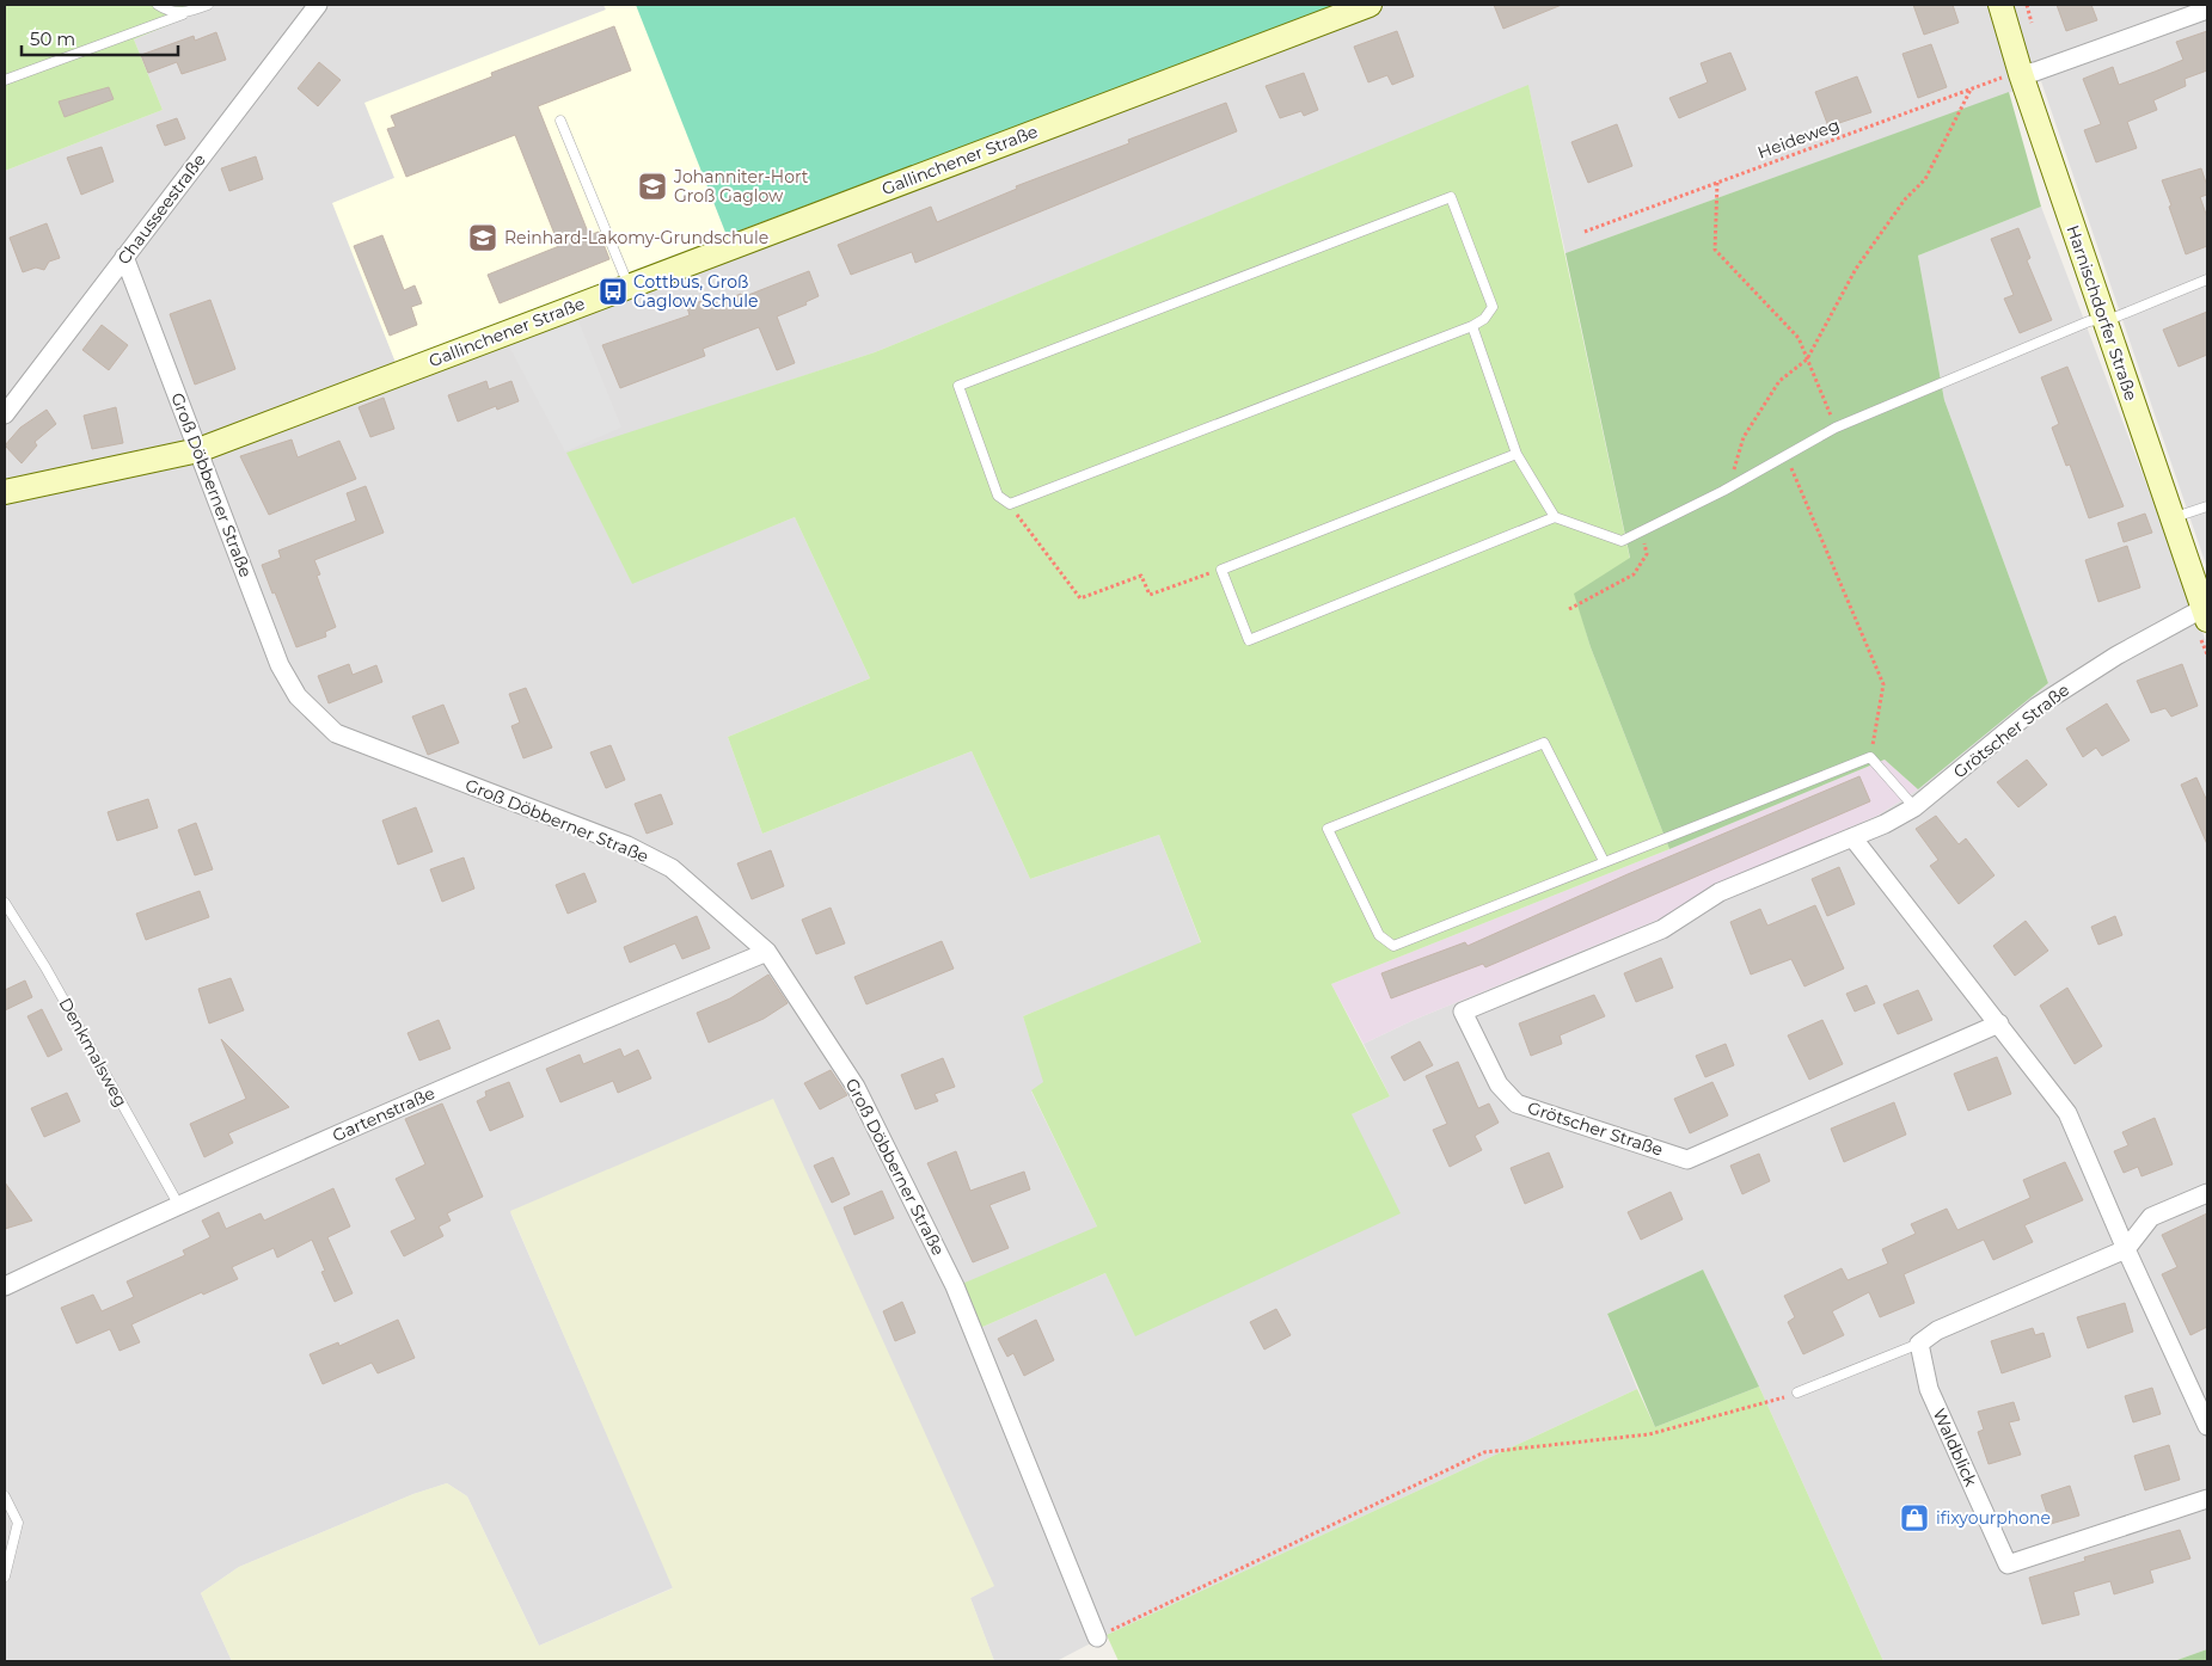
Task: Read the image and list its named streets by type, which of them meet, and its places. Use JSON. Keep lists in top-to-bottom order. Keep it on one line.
{"streets":{"street":["Gallinchener Straße","Chausseestraße","Harnischdorfer Straße","Groß Döbberner Straße","Grötscher Straße","Gartenstraße","Waldblick"],"lane":["Denkmalsweg"],"path":["Heideweg"]},"crossings":[["Heideweg","Harnischdorfer Straße"],["Gallinchener Straße","Groß Döbberner Straße"],["Chausseestraße","Groß Döbberner Straße"],["Harnischdorfer Straße","Grötscher Straße"],["Groß Döbberner Straße","Gartenstraße"],["Denkmalsweg","Gartenstraße"]],"places":{"school or university":["Johanniter-Hort Groß Gaglow","Reinhard-Lakomy-Grundschule"],"bus stop":["Cottbus, Groß Gaglow Schule"],"shop":["ifixyourphone"]},"scale_bar":"50 m"}
